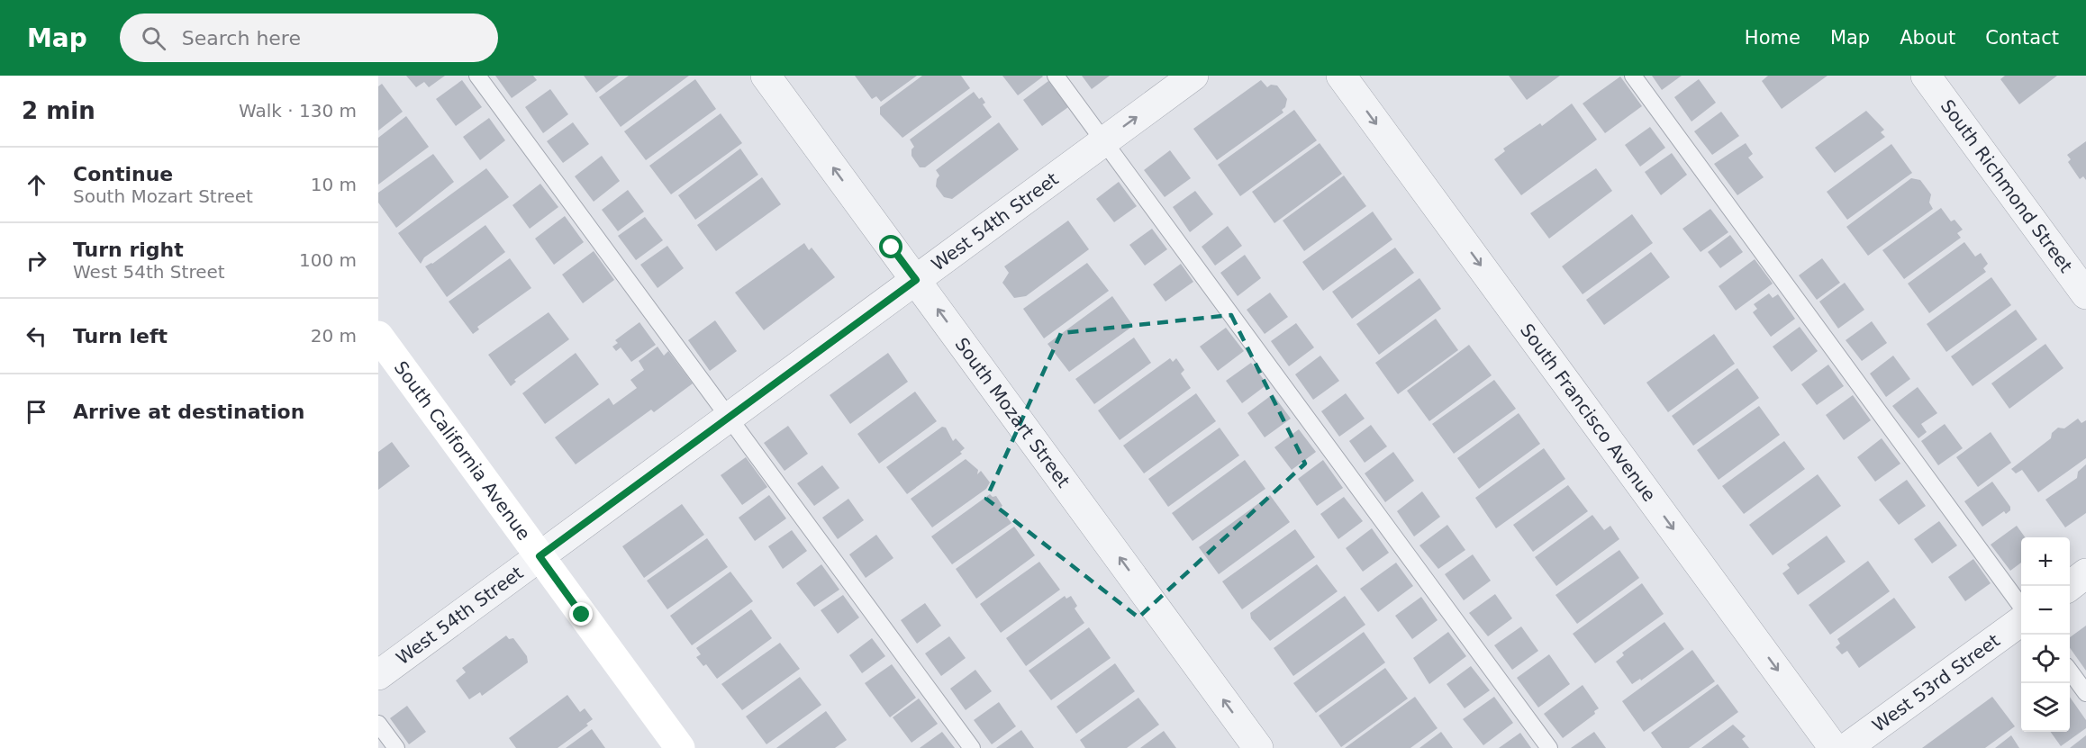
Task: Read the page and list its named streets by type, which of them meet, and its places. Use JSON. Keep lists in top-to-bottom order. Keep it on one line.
{"streets":{"street":["South Richmond Street","West 54th Street","South Mozart Street","South Francisco Avenue","South California Avenue","West 53rd Street"]},"crossings":[["West 54th Street","South Mozart Street"],["West 54th Street","South California Avenue"]],"one_way":["South Mozart Street","South Francisco Avenue"],"page":{"header":"Map","search":"Search here","nav":["Home","Map","About","Contact"],"heading":["2 min","Walk · 130 m"],"list":[["Continue","South Mozart Street","10 m"],["Turn right","West 54th Street","100 m"],["Turn left","20 m"],"Arrive at destination"],"map_buttons":["+","−"]}}
